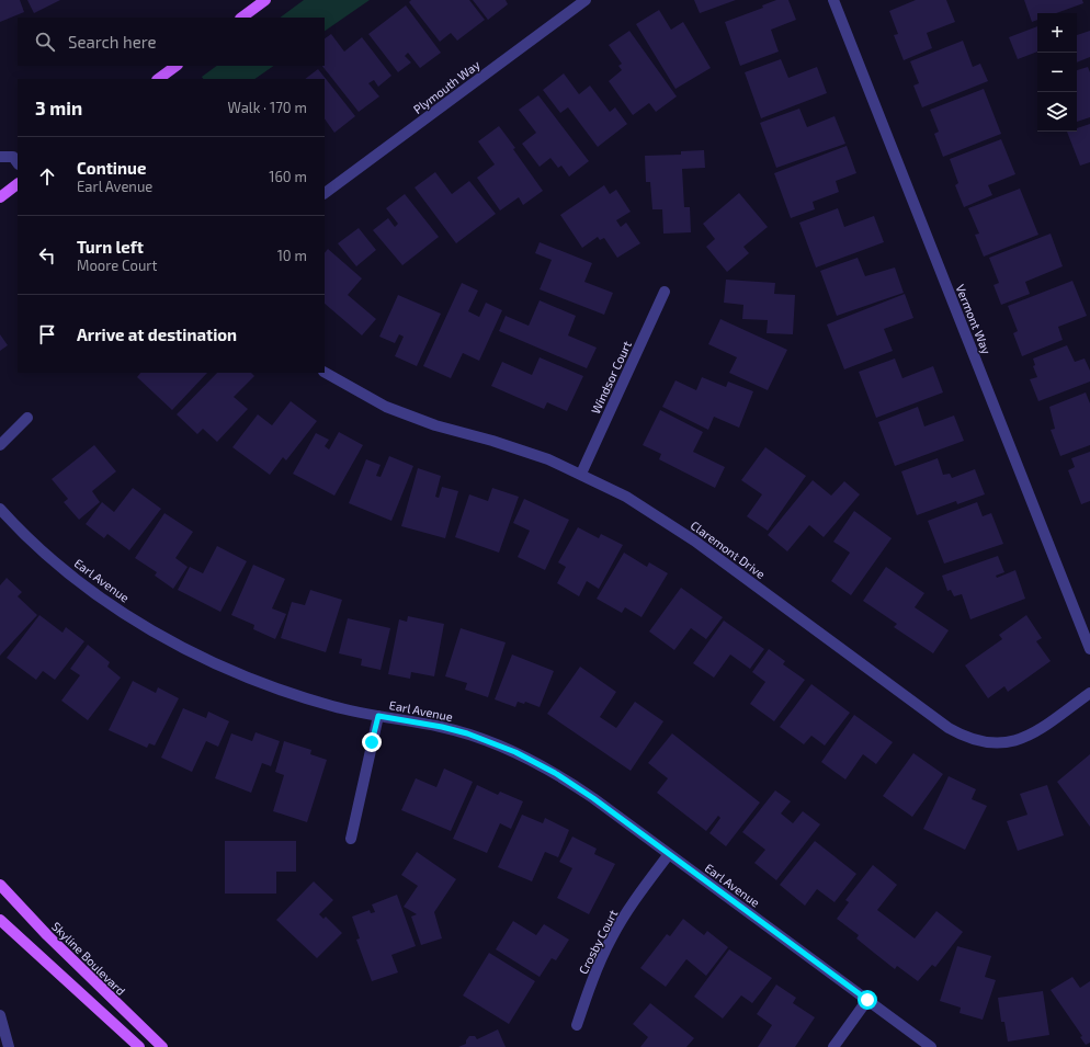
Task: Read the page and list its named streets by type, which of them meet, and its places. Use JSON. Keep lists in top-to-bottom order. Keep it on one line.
{"streets":{"main road":["Skyline Boulevard"],"street":["Plymouth Way","Vermont Way","Windsor Court","Claremont Drive","Earl Avenue","Crosby Court"]},"crossings":[["Windsor Court","Claremont Drive"],["Earl Avenue","Crosby Court"]],"page":{"map_buttons":["+","−"],"search":"Search here","heading":["3 min","Walk · 170 m"],"list":[["Continue","Earl Avenue","160 m"],["Turn left","Moore Court","10 m"],"Arrive at destination"]}}
